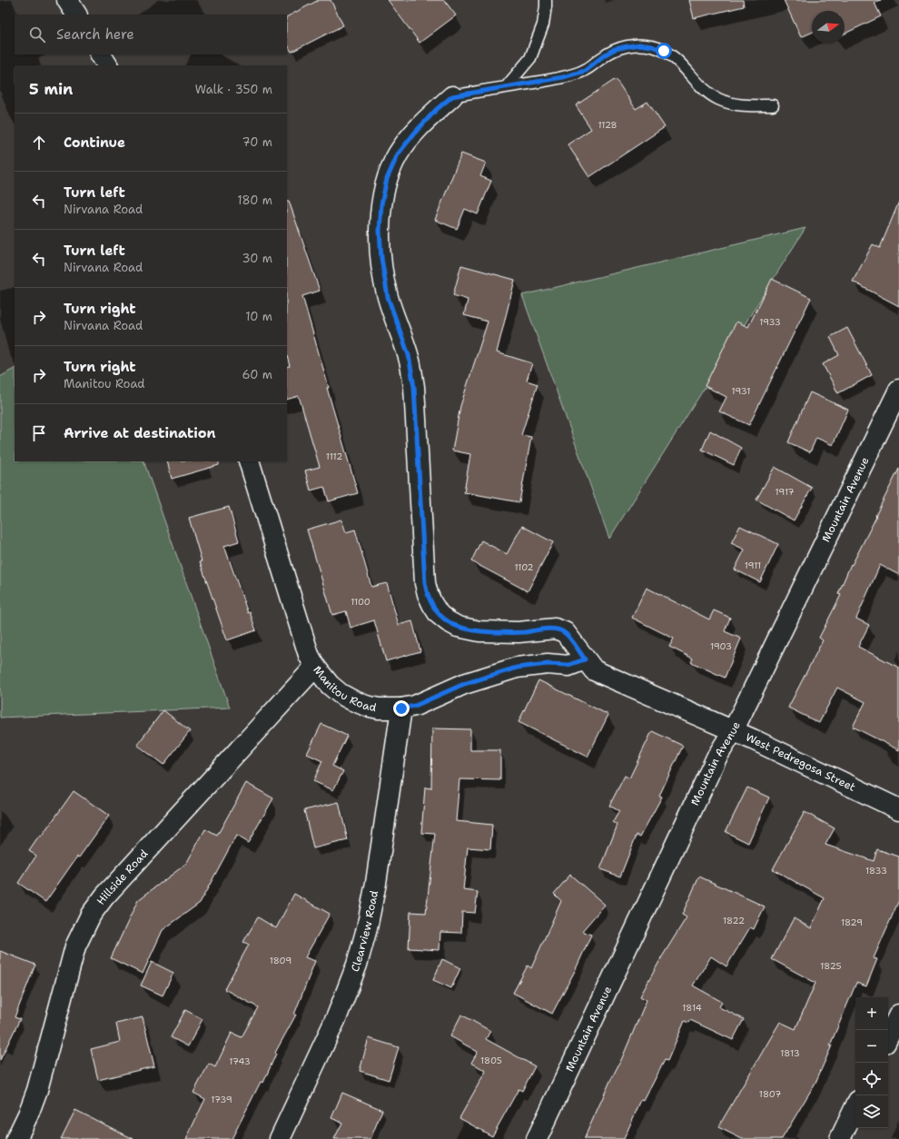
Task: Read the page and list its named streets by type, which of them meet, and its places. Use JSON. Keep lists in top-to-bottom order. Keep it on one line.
{"streets":{"street":["Mountain Avenue","Manitou Road","West Pedregosa Street","Hillside Road","Clearview Road"]},"crossings":[["Mountain Avenue","West Pedregosa Street"],["Manitou Road","West Pedregosa Street"],["Manitou Road","Hillside Road"],["Manitou Road","Clearview Road"]],"house_numbers":["1128","1933","1931","1112","1917","1911","1102","1100","1903","1833","1822","1829","1809","1825","1814","1813","1805","1743","1807","1739"],"north":"right","page":{"search":"Search here","heading":["5 min","Walk · 350 m"],"list":[["Continue","70 m"],["Turn left","Nirvana Road","180 m"],["Turn left","Nirvana Road","30 m"],["Turn right","Nirvana Road","10 m"],["Turn right","Manitou Road","60 m"],"Arrive at destination"],"map_buttons":["+","−"]}}
